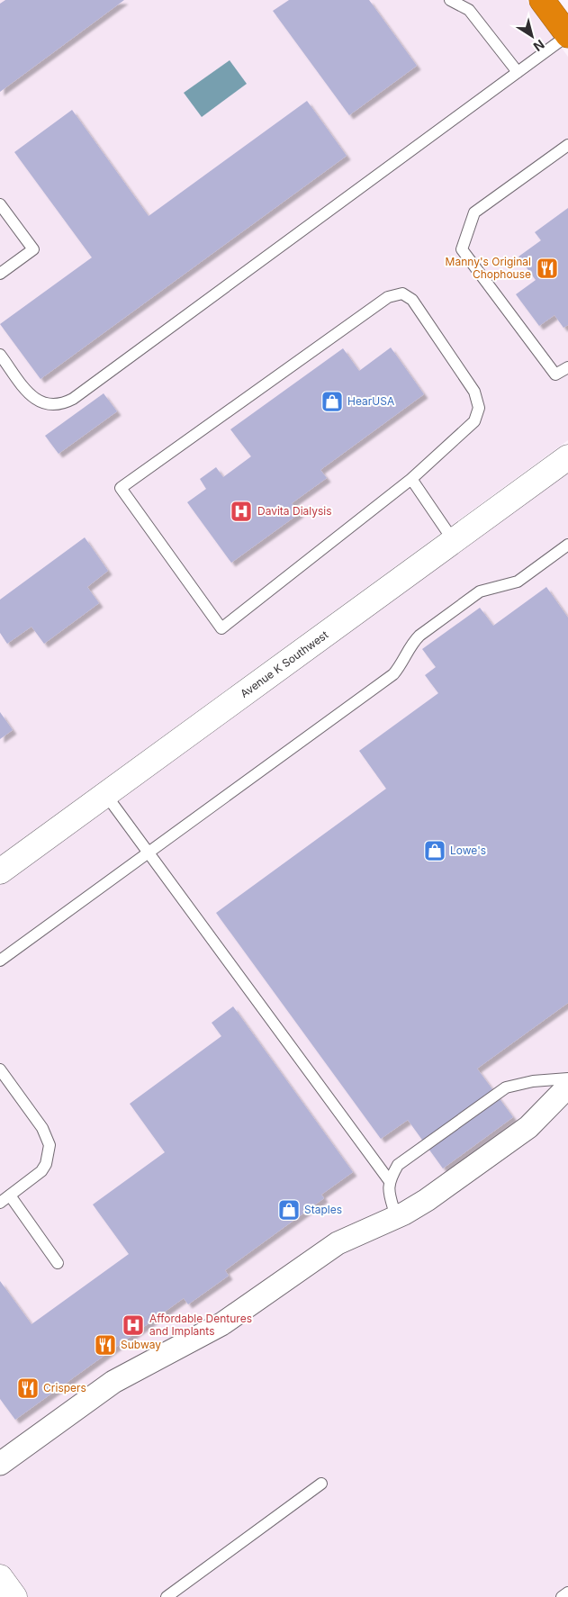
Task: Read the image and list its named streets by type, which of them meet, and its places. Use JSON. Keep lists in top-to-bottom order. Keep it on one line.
{"streets":{"street":["Avenue K Southwest"]},"places":{"restaurant":["Manny's Original Chophouse","Subway","Crispers"],"shop":["HearUSA","Lowe's","Staples"],"hospital":["Davita Dialysis","Affordable Dentures and Implants"]},"north":"bottom right"}
